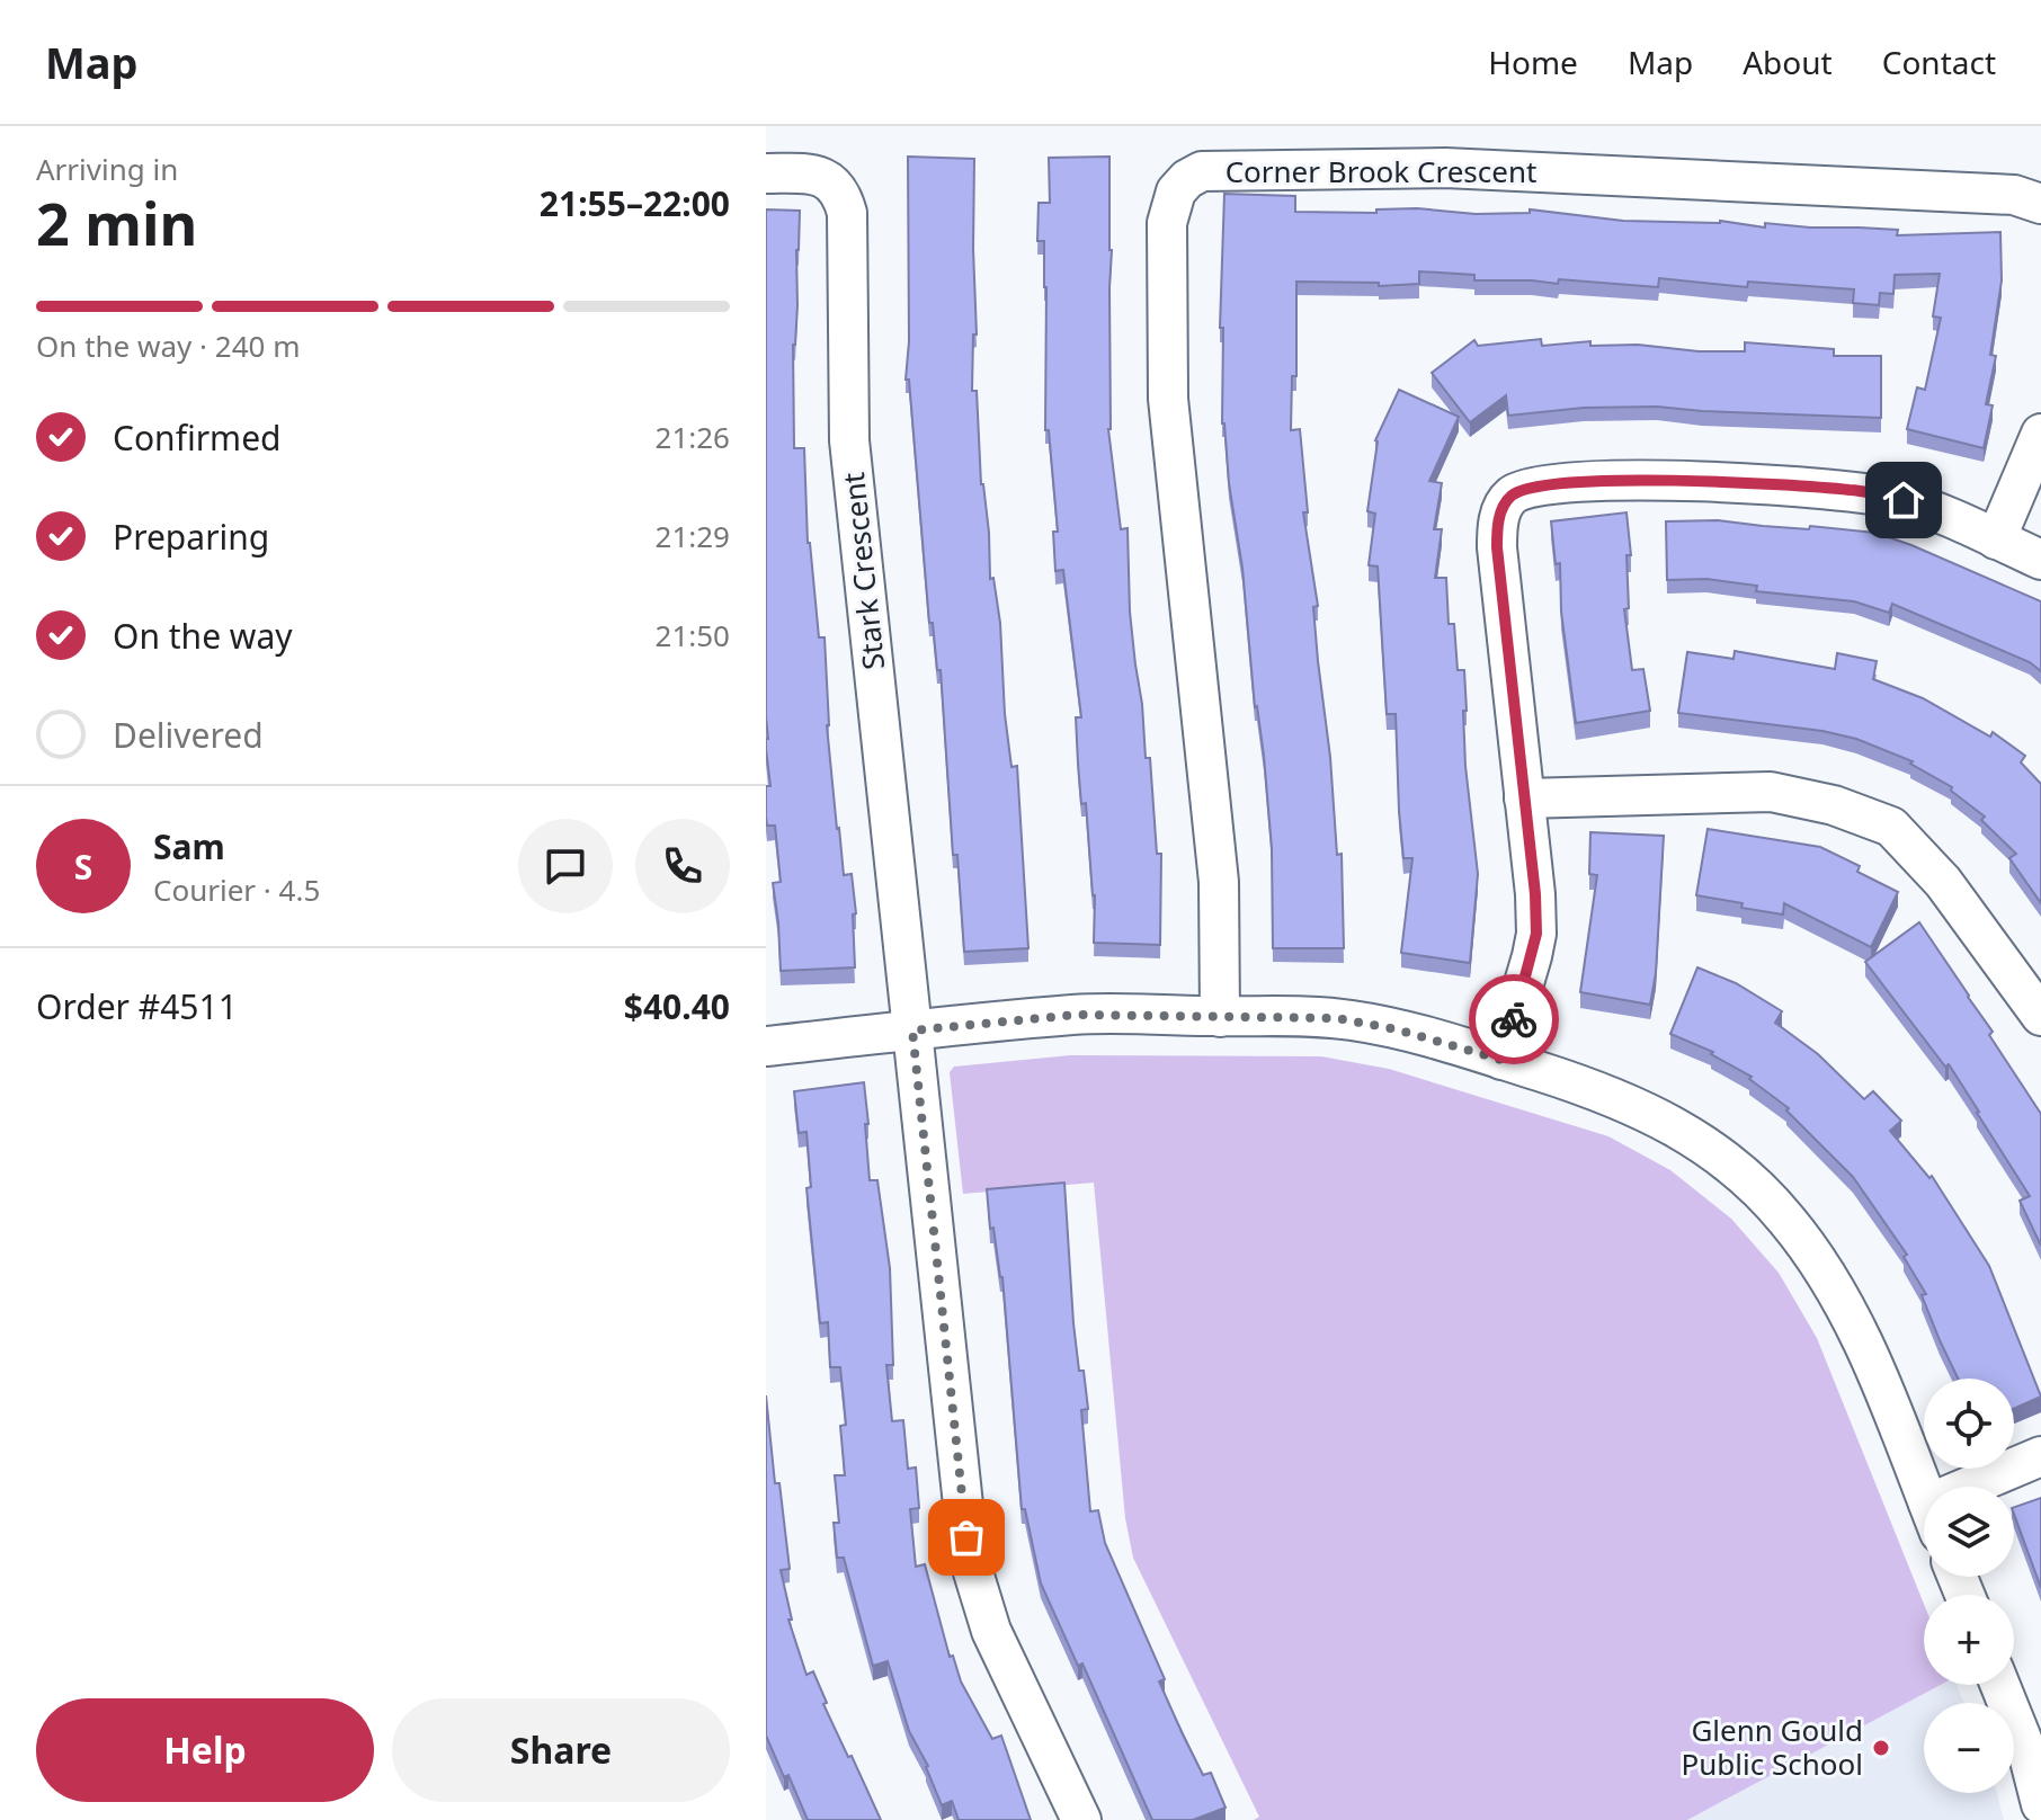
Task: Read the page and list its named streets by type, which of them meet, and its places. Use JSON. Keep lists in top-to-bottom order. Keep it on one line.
{"streets":{"street":["Corner Brook Crescent","Stark Crescent"]},"places":["Glenn Gould Public School"],"page":{"header":"Map","nav":["Home","Map","About","Contact"],"heading":["2 min","Arriving in","21:55–22:00"],"panel":["Sam","Courier · 4.5","Order #4511","$40.40"],"bar":"On the way · 240 m","list":[["Confirmed","21:26"],["Preparing","21:29"],["On the way","21:50"],"Delivered"],"round":"S","map_buttons":["+","−"],"buttons":["Help","Share"]}}
